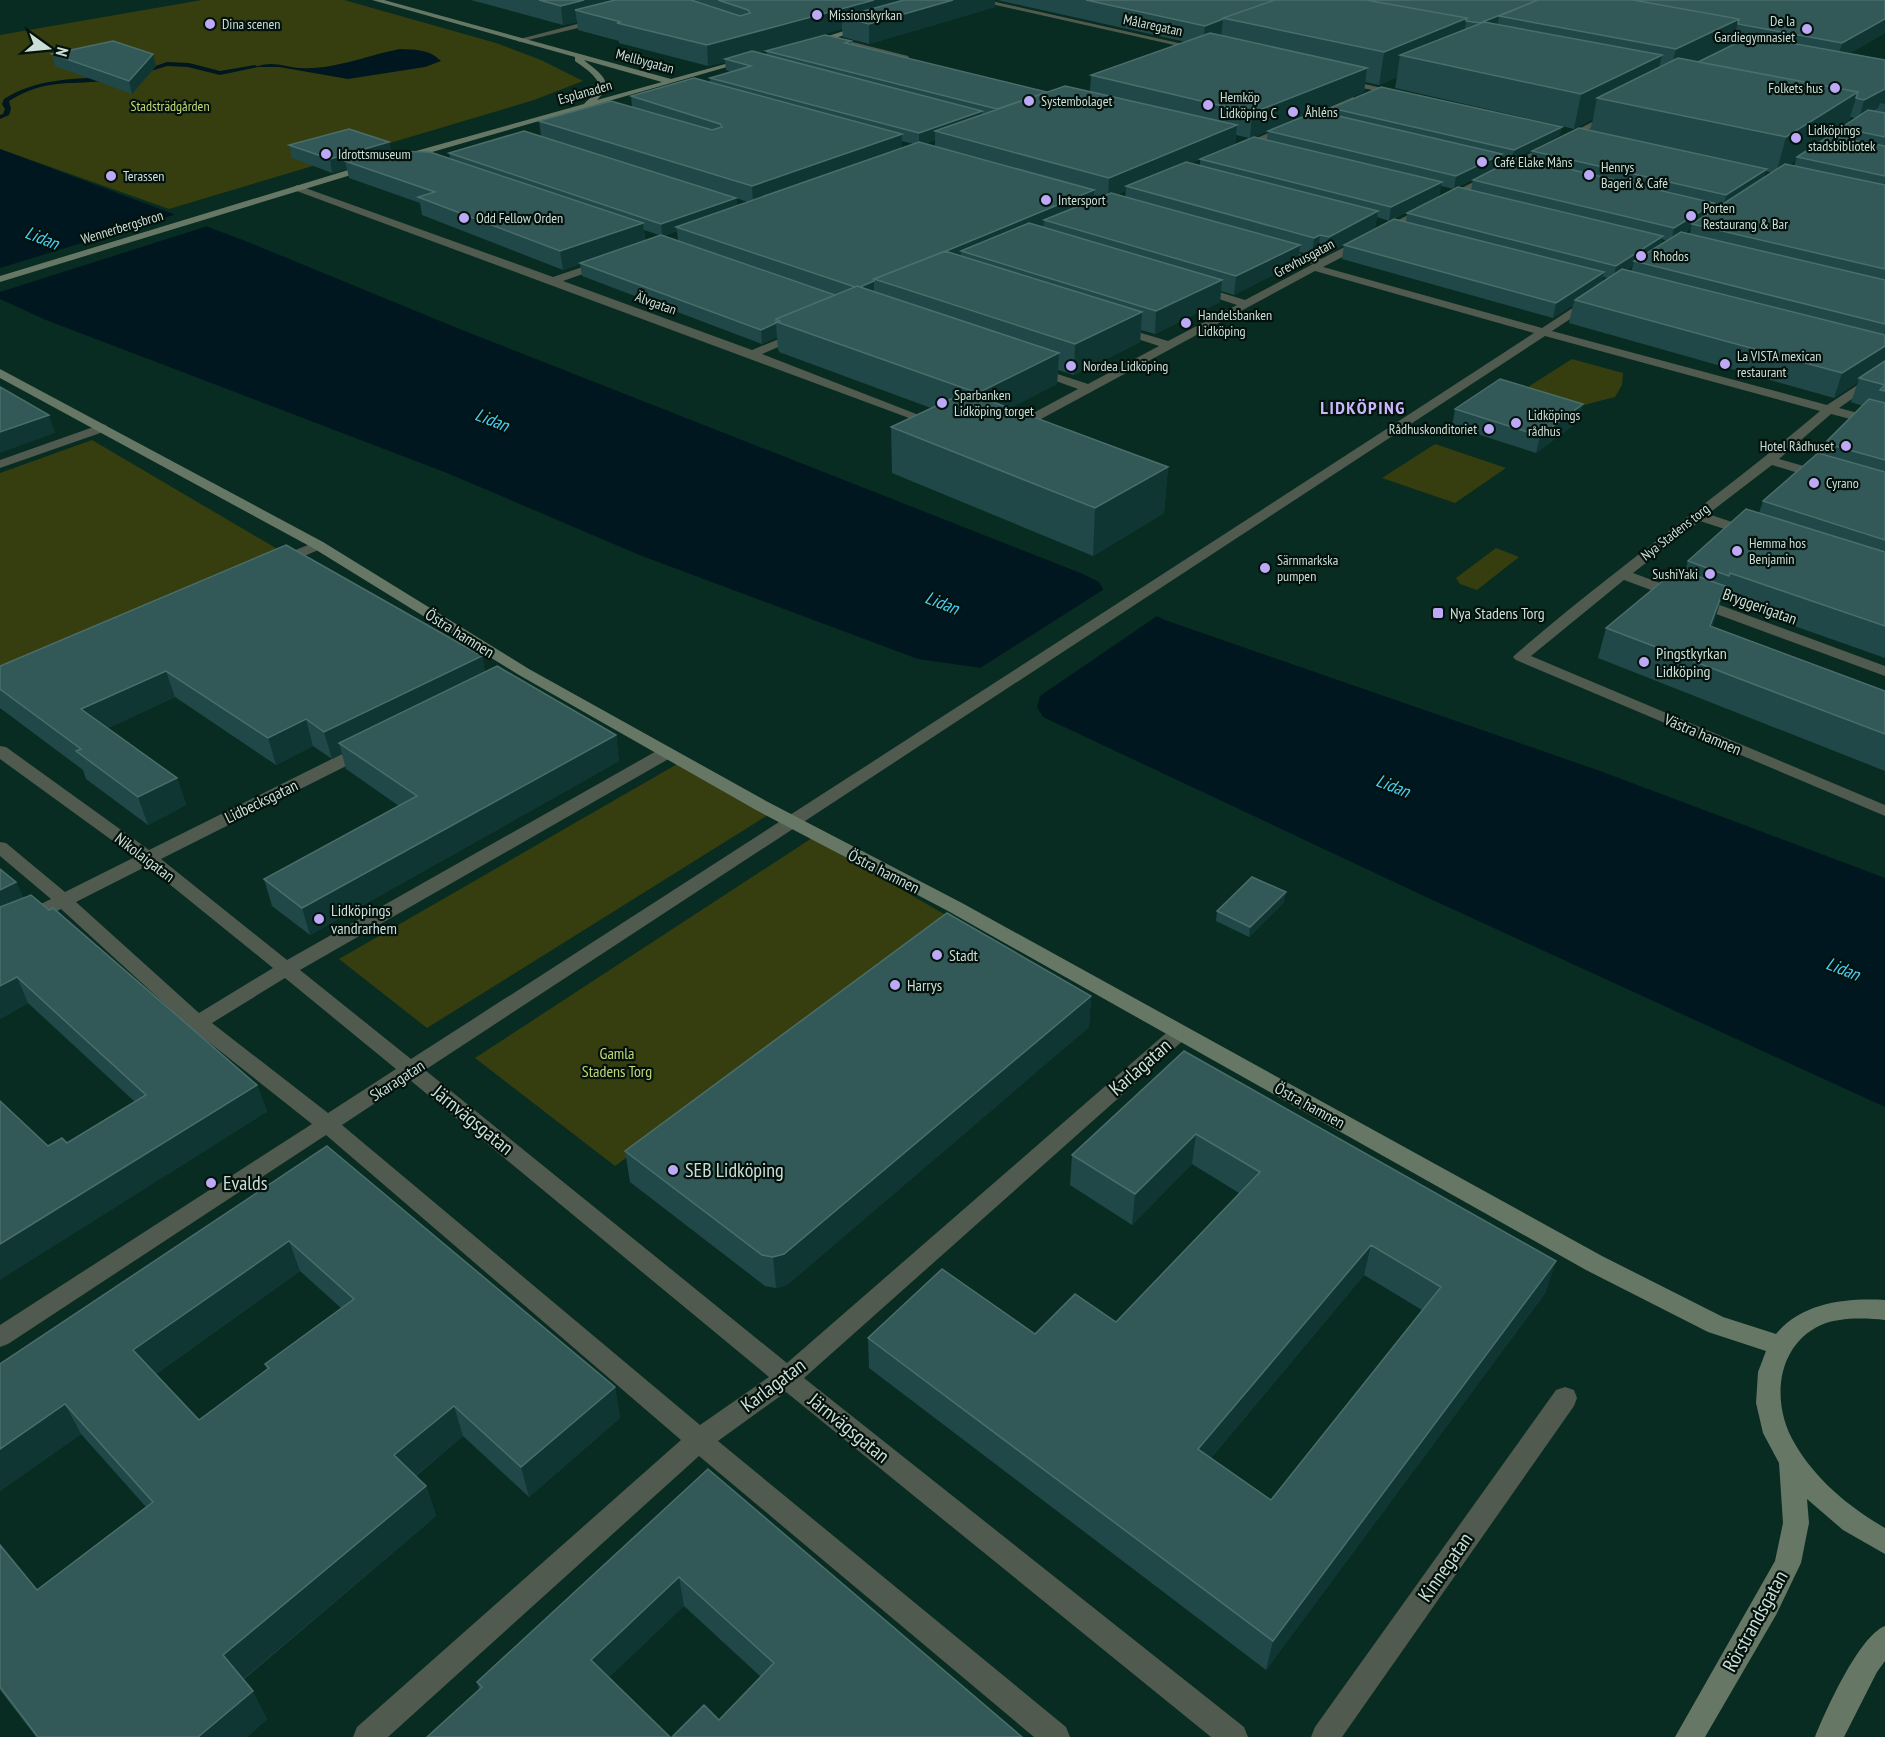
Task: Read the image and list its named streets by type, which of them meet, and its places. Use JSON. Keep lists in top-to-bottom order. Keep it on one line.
{"streets":{"main road":["Mellbygatan","Esplanaden","Wennerbergsbron","Östra hamnen","Rörstrandsgatan"],"street":["Målaregatan","Grevhusgatan","Älvgatan","Nya Stadens torg","Bryggerigatan","Västra hamnen","Lidbecksgatan","Nikolaigatan","Karlagatan","Skaragatan","Järnvägsgatan","Kinnegatan"]},"crossings":[["Mellbygatan","Esplanaden"],["Esplanaden","Wennerbergsbron"],["Esplanaden","Älvgatan"],["Nya Stadens torg","Bryggerigatan"],["Nya Stadens torg","Västra hamnen"],["Östra hamnen","Karlagatan"],["Östra hamnen","Skaragatan"],["Lidbecksgatan","Nikolaigatan"],["Karlagatan","Järnvägsgatan"],["Skaragatan","Järnvägsgatan"]],"districts":["LIDKÖPING"],"water":["Lidan"],"parks":["Stadsträdgården","Gamla Stadens Torg"],"places":{"other":["Missionskyrkan","Dina scenen","De la Gardiegymnasiet","Folkets hus","Systembolaget","Hemköp Lidköping C","Åhléns","Lidköpings stadsbibliotek","Idrottsmuseum","Café Elake Måns","Henrys Bageri & Café","Terassen","Intersport","Porten Restaurang & Bar","Odd Fellow Orden","Rhodos","Handelsbanken Lidköping","La VISTA mexican restaurant","Nordea Lidköping","Sparbanken Lidköping torget","Lidköpings rådhus","Rådhuskonditoriet","Hotel Rådhuset","Cyrano","Hemma hos Benjamin","Särnmarkska pumpen","SushiYaki","Pingstkyrkan Lidköping","Lidköpings vandrarhem","Stadt","Harrys","SEB Lidköping","Evalds"],"transit":["Nya Stadens Torg"]},"north":"right"}
